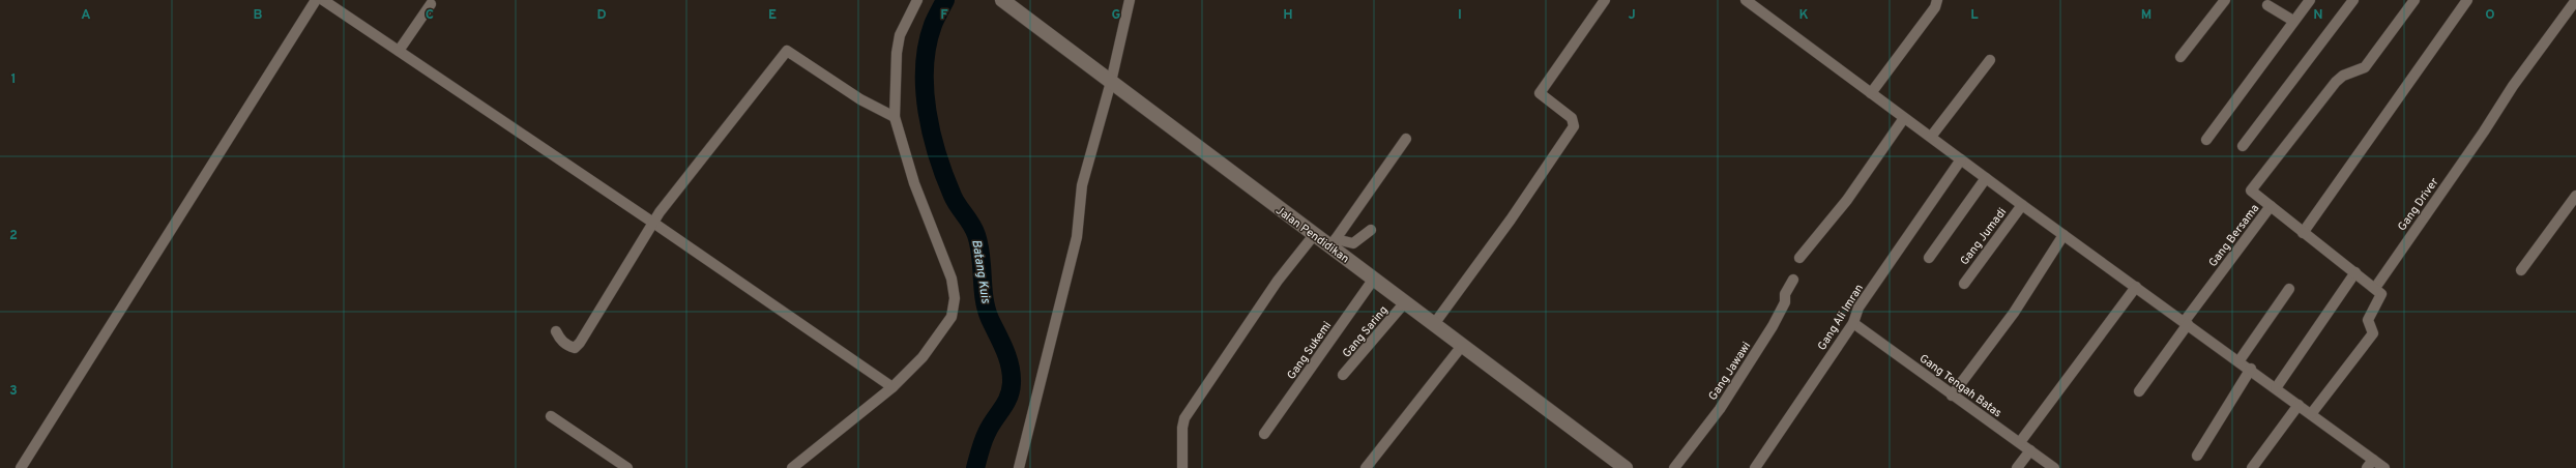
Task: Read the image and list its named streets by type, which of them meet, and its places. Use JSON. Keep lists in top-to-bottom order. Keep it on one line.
{"streets":{"main road":["Jalan Pendidikan"],"street":["Gang Driver","Gang Bersama","Gang Jumadi","Gang Ali Imran","Gang Saring","Gang Sukemi","Gang Jawawi","Gang Tengah Batas"]},"crossings":[["Jalan Pendidikan","Gang Saring"],["Jalan Pendidikan","Gang Sukemi"],["Gang Ali Imran","Gang Tengah Batas"]],"water":["Batang Kuis"],"grid":{"columns":["A","B","C","D","E","F","G","H","I","J","K","L","M","N","O"],"rows":["1","2","3"]}}
